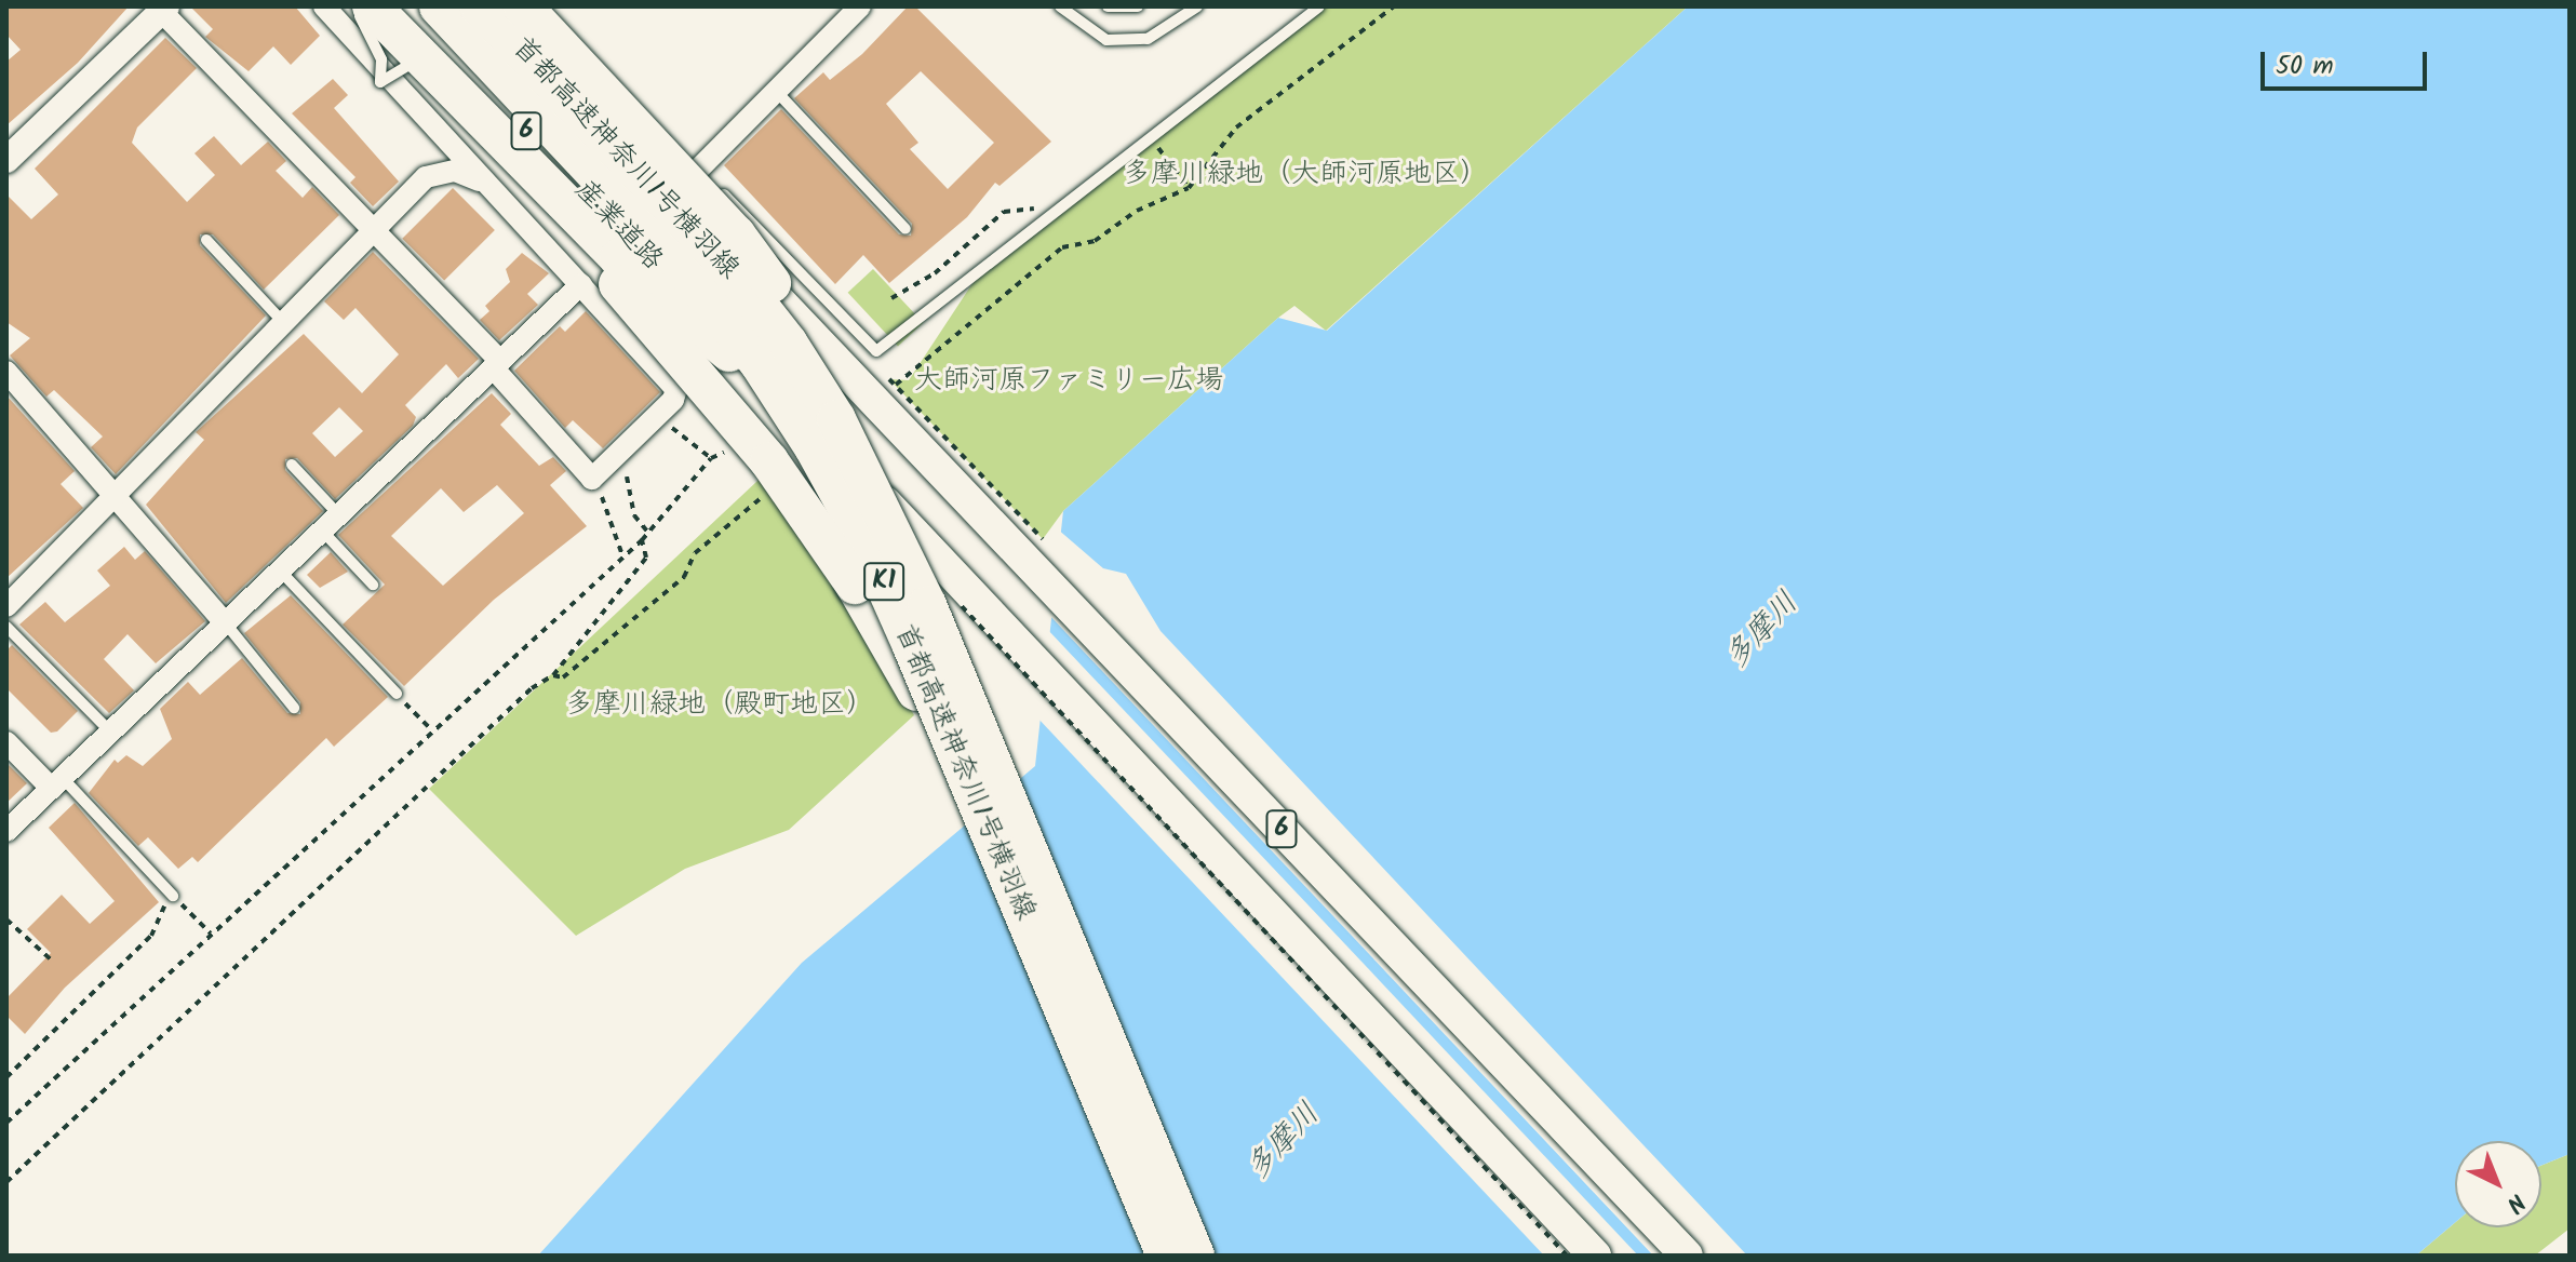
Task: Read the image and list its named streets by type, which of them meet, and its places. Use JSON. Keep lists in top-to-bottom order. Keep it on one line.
{"streets":{"highway":["首都高速神奈川1号横羽線","K1"],"main road":["6","産業道路"]},"crossings":[["6","首都高速神奈川1号横羽線"],["6","産業道路"],["首都高速神奈川1号横羽線","産業道路"]],"water":["多摩川"],"parks":["多摩川緑地（大師河原地区）","大師河原ファミリー広場","多摩川緑地（殿町地区）"],"scale_bar":"50 m","north":"bottom right"}
